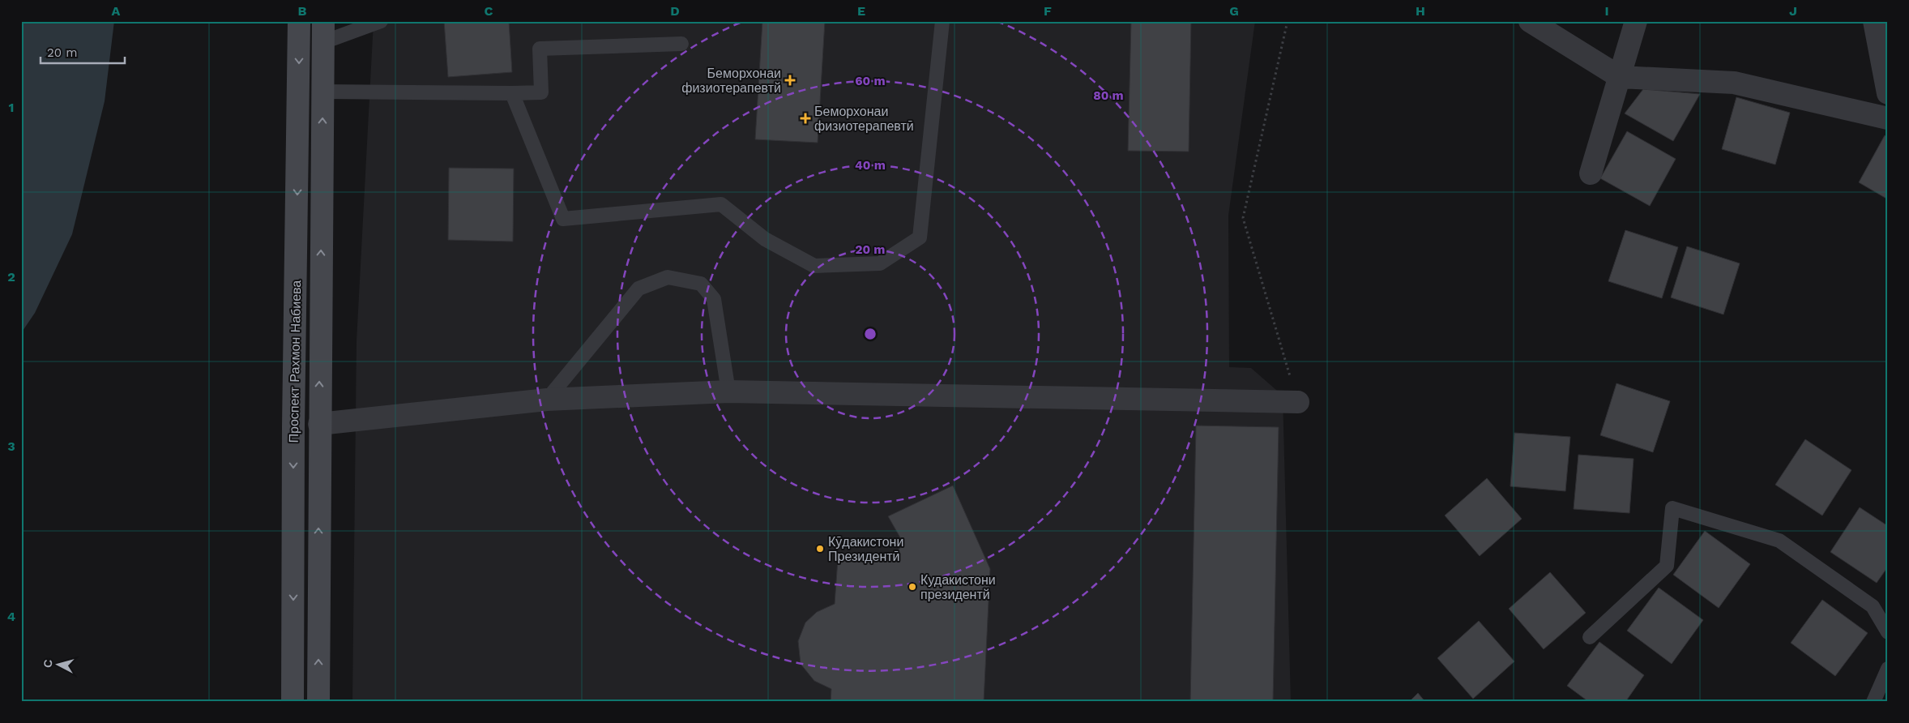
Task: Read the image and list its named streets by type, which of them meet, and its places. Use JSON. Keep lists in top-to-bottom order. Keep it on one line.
{"streets":{"main road":["Проспект Рахмон Набиева"]},"places":{"health":["Беморхонаи физиотерапевтй","Беморхонаи физиотерапевтӣ"],"other":["Кӯдакистони Президентӣ","Кудакистони президентй"]},"scale_bar":"20 m","north":"left","grid":{"columns":["A","B","C","D","E","F","G","H","I","J"],"rows":["1","2","3","4"]},"rings":["60 m","80 m","40 m","20 m"]}
